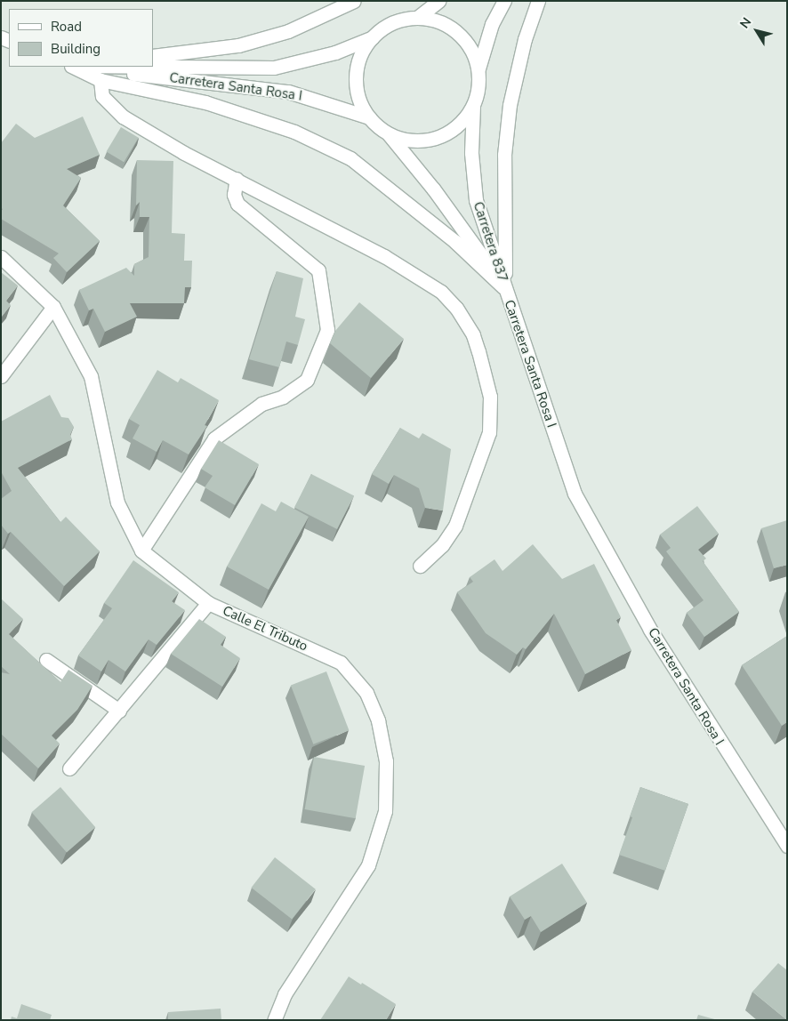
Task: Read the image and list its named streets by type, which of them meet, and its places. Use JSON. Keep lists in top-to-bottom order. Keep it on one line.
{"streets":{"street":["Carretera Santa Rosa I","Carretera 837","Calle El Tributo"]},"crossings":[["Carretera Santa Rosa I","Carretera 837"]],"legend":["Road","Building"],"north":"top left"}
